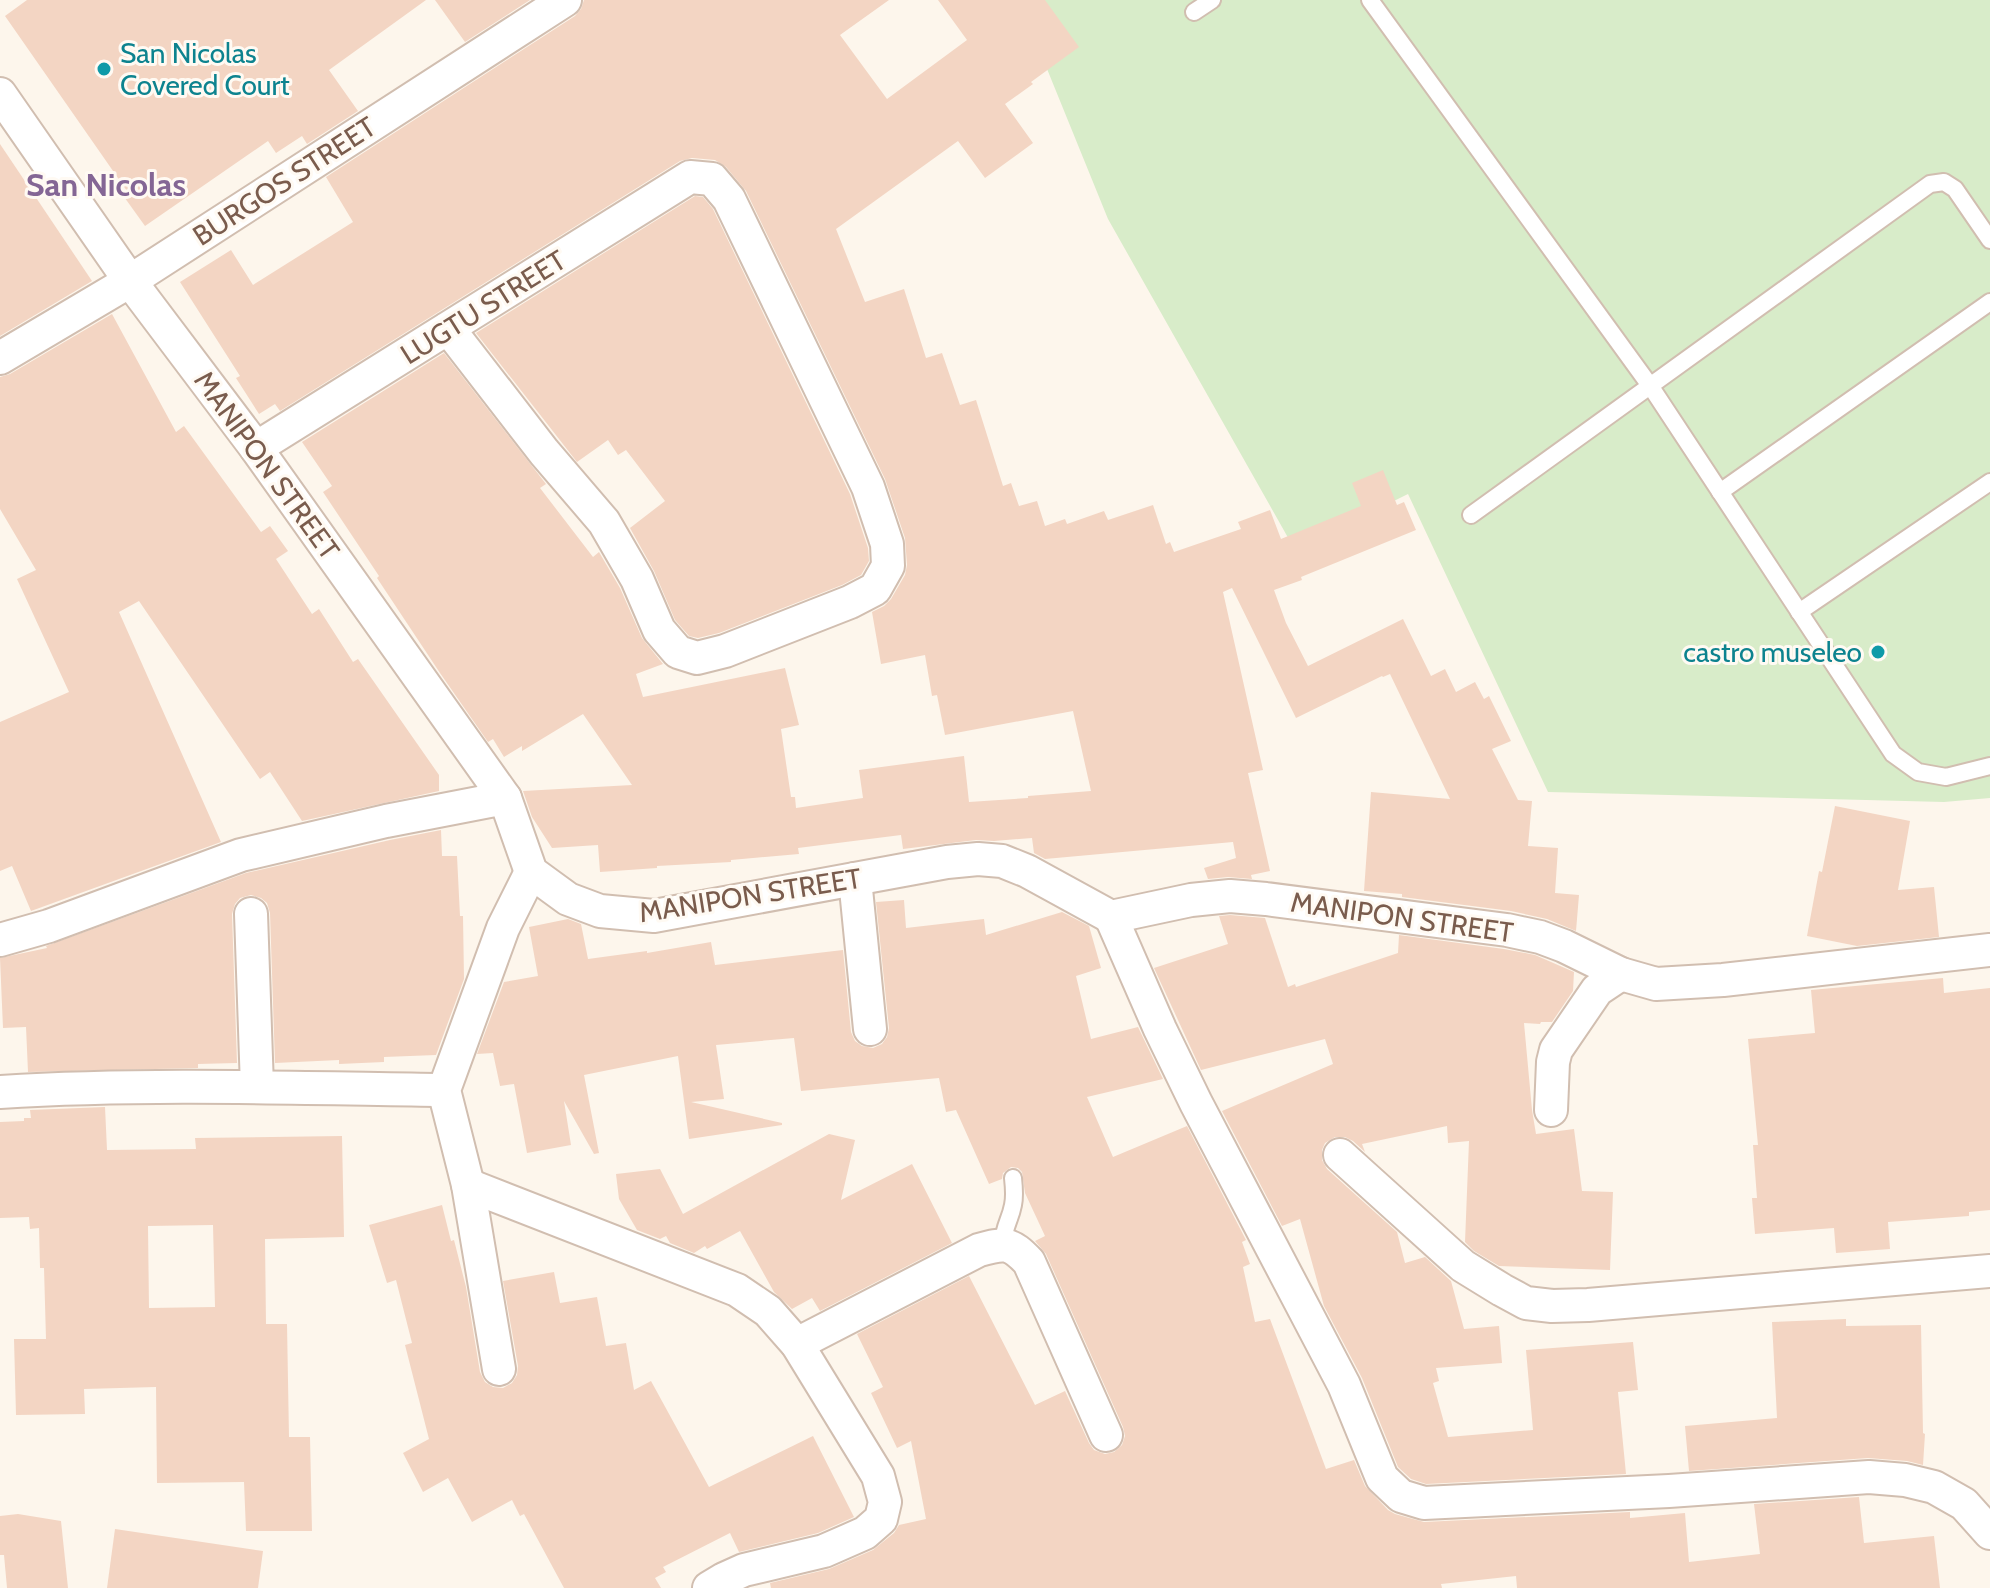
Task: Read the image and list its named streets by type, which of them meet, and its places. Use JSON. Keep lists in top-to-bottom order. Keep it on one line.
{"streets":{"street":["BURGOS STREET","LUGTU STREET","MANIPON STREET"]},"crossings":[["BURGOS STREET","MANIPON STREET"],["LUGTU STREET","MANIPON STREET"]],"districts":["San Nicolas"],"places":["San Nicolas Covered Court","castro museleo"]}
